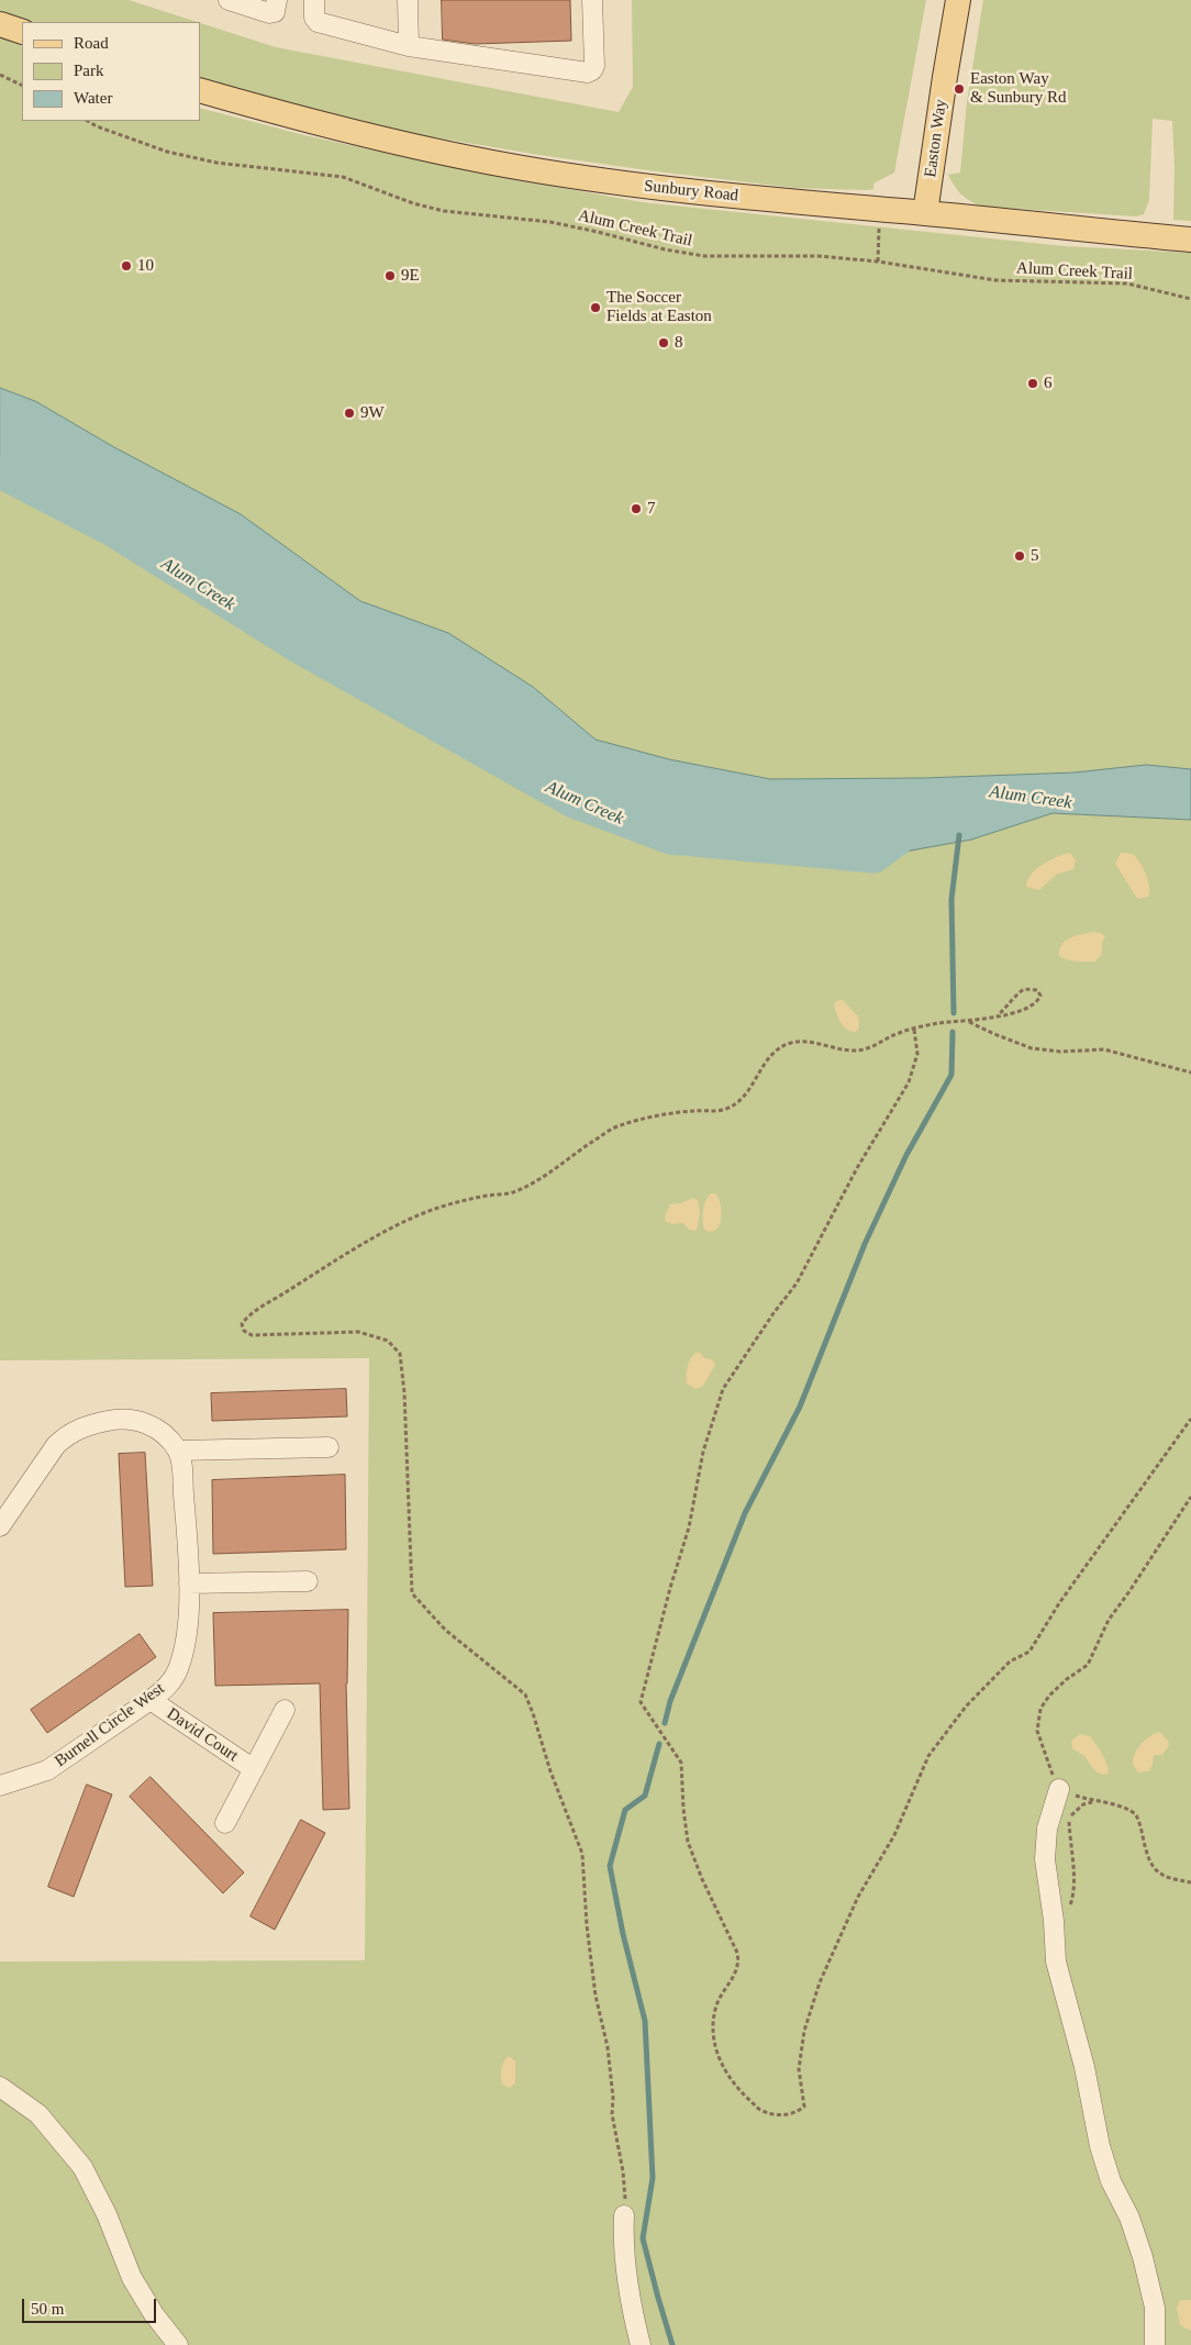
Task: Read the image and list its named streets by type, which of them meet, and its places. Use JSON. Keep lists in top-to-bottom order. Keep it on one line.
{"streets":{"main road":["Easton Way","Sunbury Road"],"street":["Burnell Circle West","David Court"],"path":["Alum Creek Trail"]},"crossings":[["Easton Way","Sunbury Road"],["Burnell Circle West","David Court"]],"water":["Alum Creek"],"places":["Easton Way & Sunbury Rd","10","9E","The Soccer Fields at Easton","8","6","9W","7","5"],"legend":["Road","Park","Water"],"scale_bar":"50 m"}
